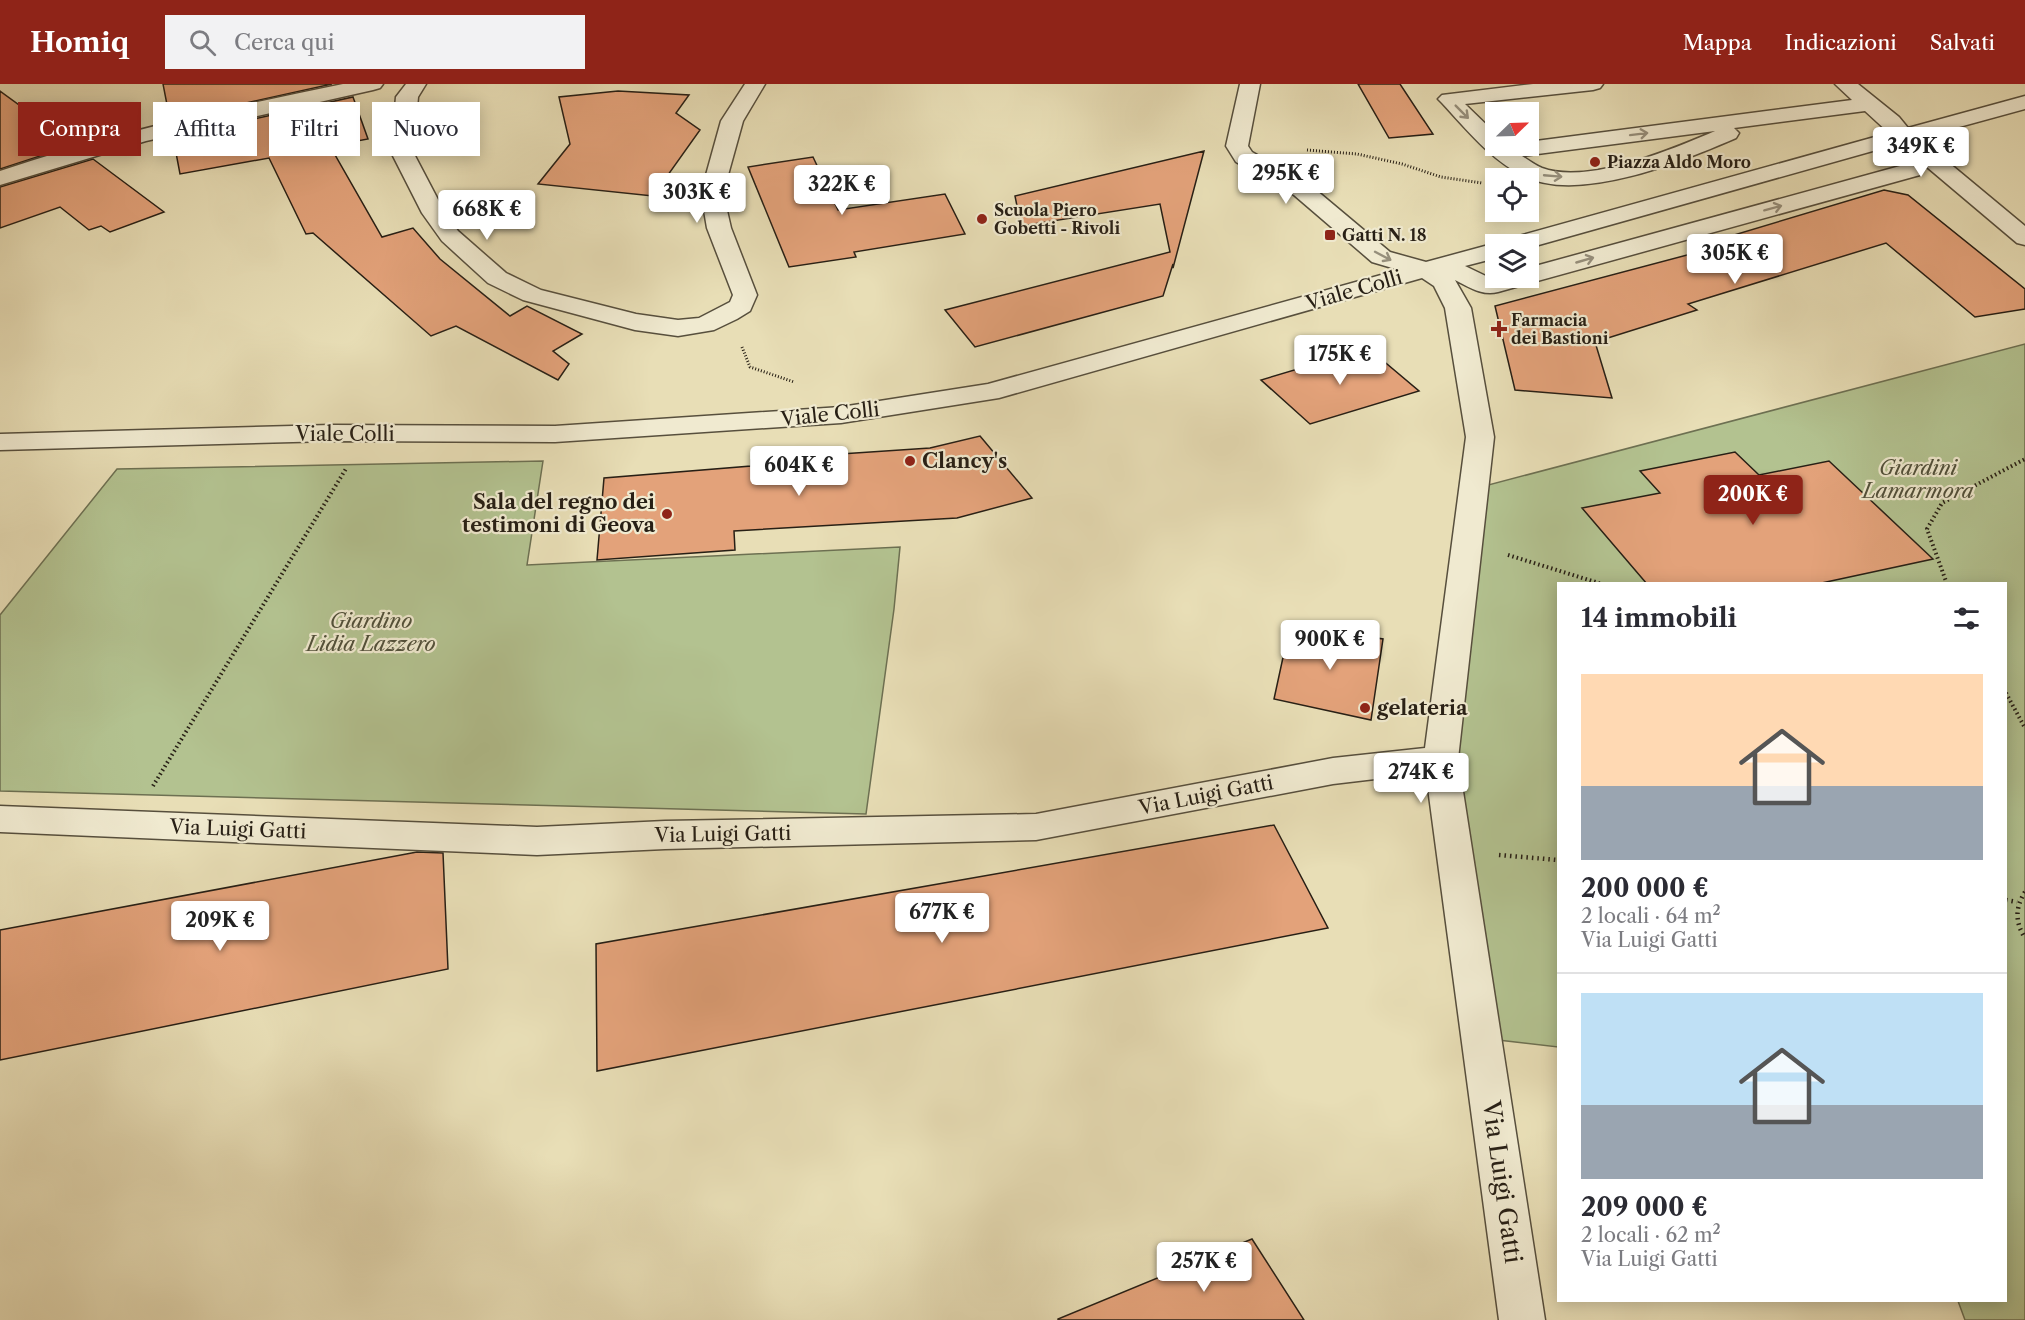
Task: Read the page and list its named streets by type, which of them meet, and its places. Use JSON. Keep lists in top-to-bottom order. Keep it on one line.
{"streets":{"street":["Viale Colli","Via Luigi Gatti"]},"crossings":[["Viale Colli","Via Luigi Gatti"]],"parks":["Giardini Lamarmora","Giardino Lidia Lazzero"],"places":{"other":["Piazza Aldo Moro","Scuola Piero Gobetti - Rivoli","Clancy's","Sala del regno dei testimoni di Geova","gelateria"],"transit":["Gatti N. 18"],"health":["Farmacia dei Bastioni"]},"north":"top right","page":{"header":"Homiq","search":"Cerca qui","nav":["Mappa","Indicazioni","Salvati"],"chip":["Compra","Affitta","Filtri","Nuovo"],"price":["349K €","295K €","322K €","303K €","668K €","305K €","175K €","604K €","200K €","900K €","274K €","677K €","209K €","257K €"],"heading":"14 immobili","list":[{"name":"200 000 €","note":"2 locali · 64 m² · Via Luigi Gatti"},{"name":"209 000 €","note":"2 locali · 62 m² · Via Luigi Gatti"}]}}
